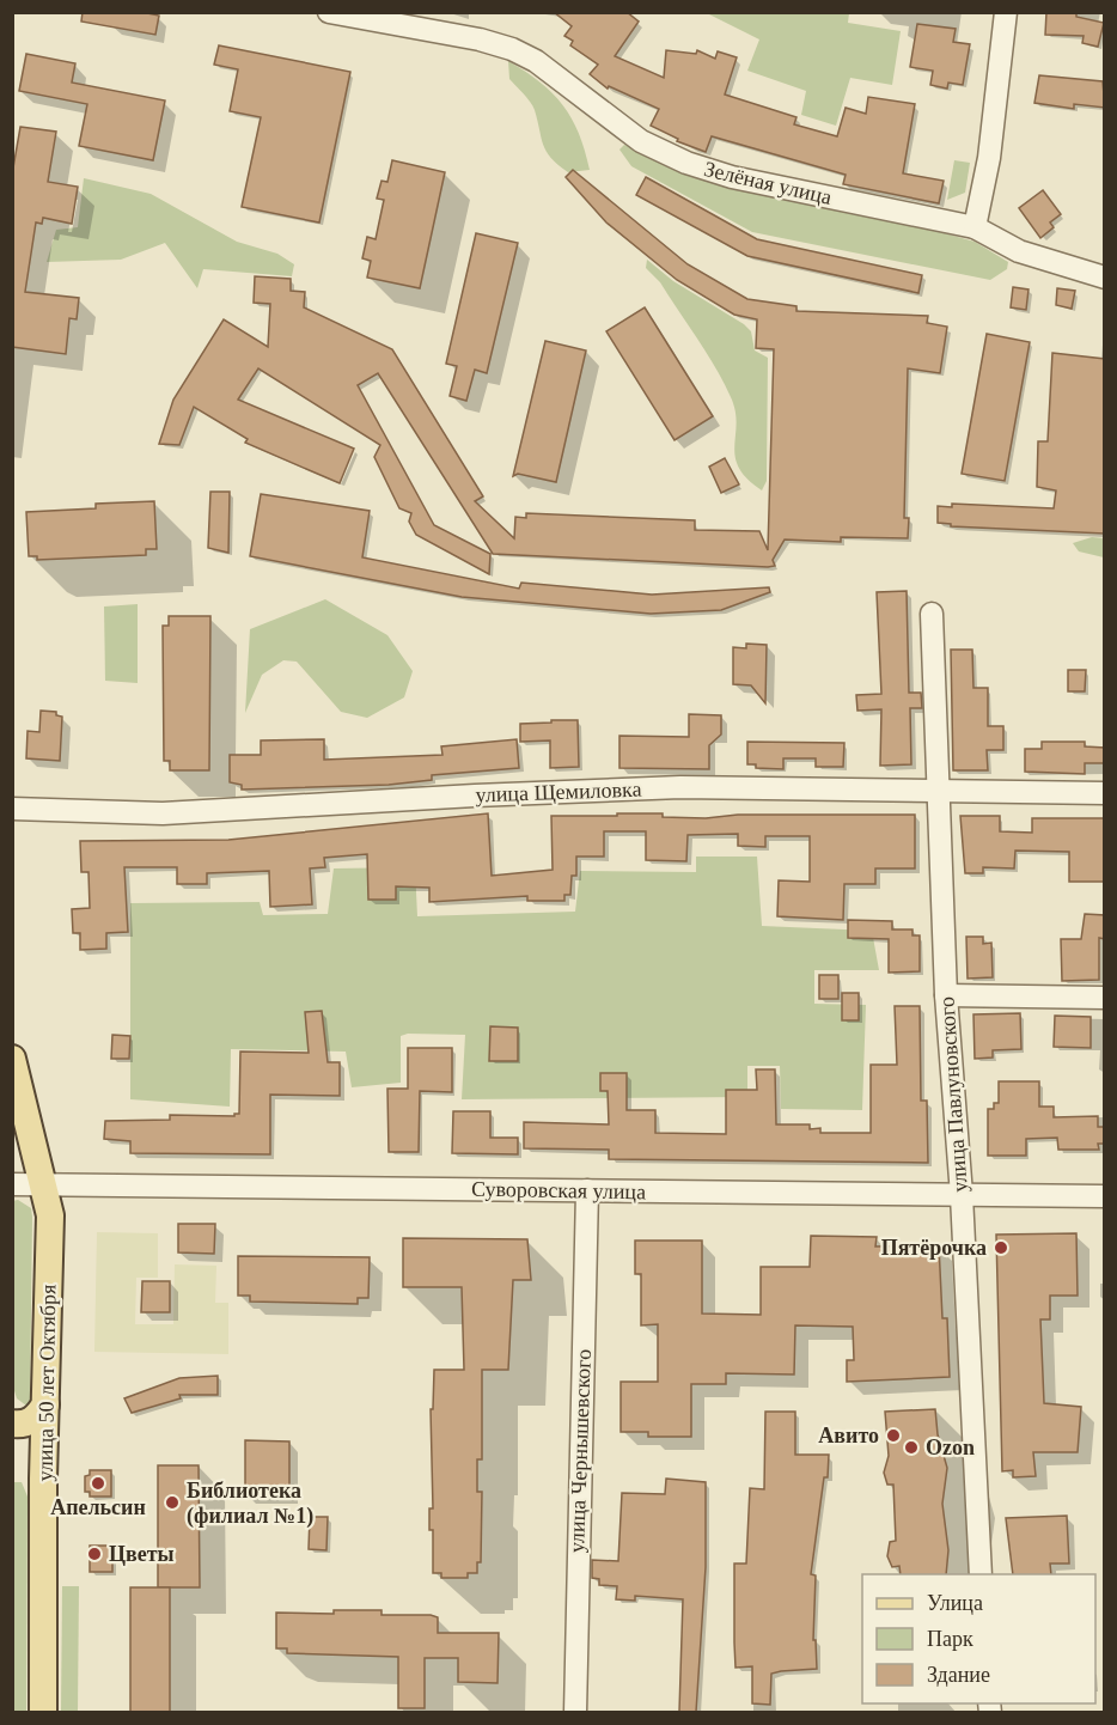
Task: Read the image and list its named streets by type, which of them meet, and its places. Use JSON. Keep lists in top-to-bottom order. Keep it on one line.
{"streets":{"main road":["улица 50 лет Октября"],"street":["Зелёная улица","улица Щемиловка","улица Павлуновского","Суворовская улица","улица Чернышевского"]},"crossings":[["улица Щемиловка","улица Павлуновского"],["улица Павлуновского","Суворовская улица"],["Суворовская улица","улица 50 лет Октября"],["Суворовская улица","улица Чернышевского"]],"places":["Пятёрочка","Авито","Ozon","Апельсин","Библиотека (филиал №1)","Цветы"],"legend":["Улица","Парк","Здание"]}
